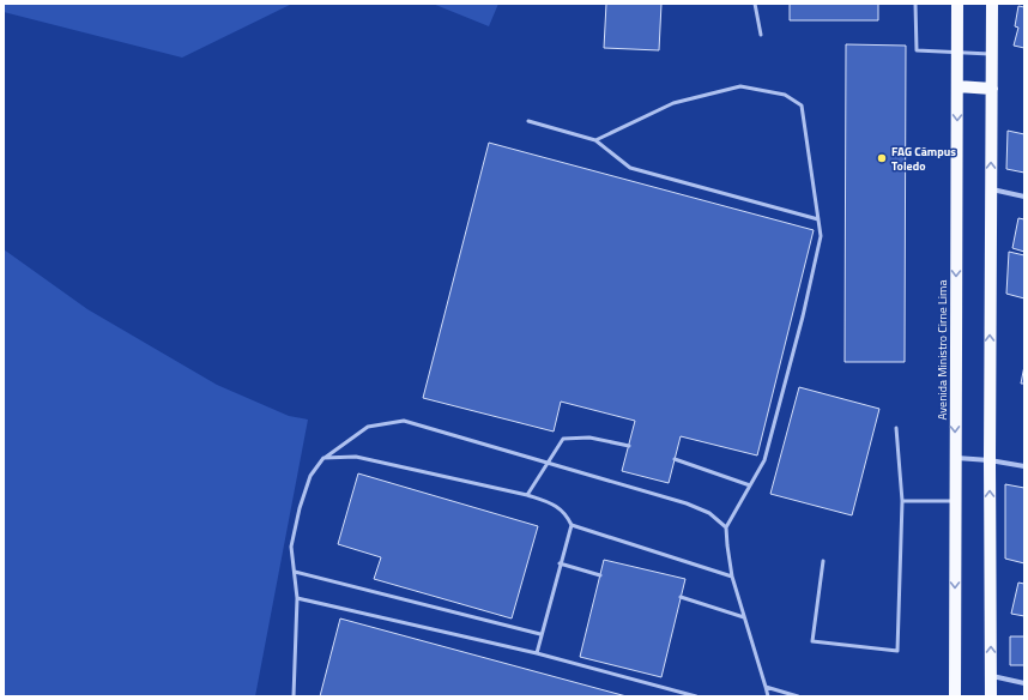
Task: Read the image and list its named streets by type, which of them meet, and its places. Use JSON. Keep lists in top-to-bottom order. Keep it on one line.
{"streets":{"main road":["Avenida Ministro Cirne Lima"]},"places":["FAG Câmpus Toledo"]}
